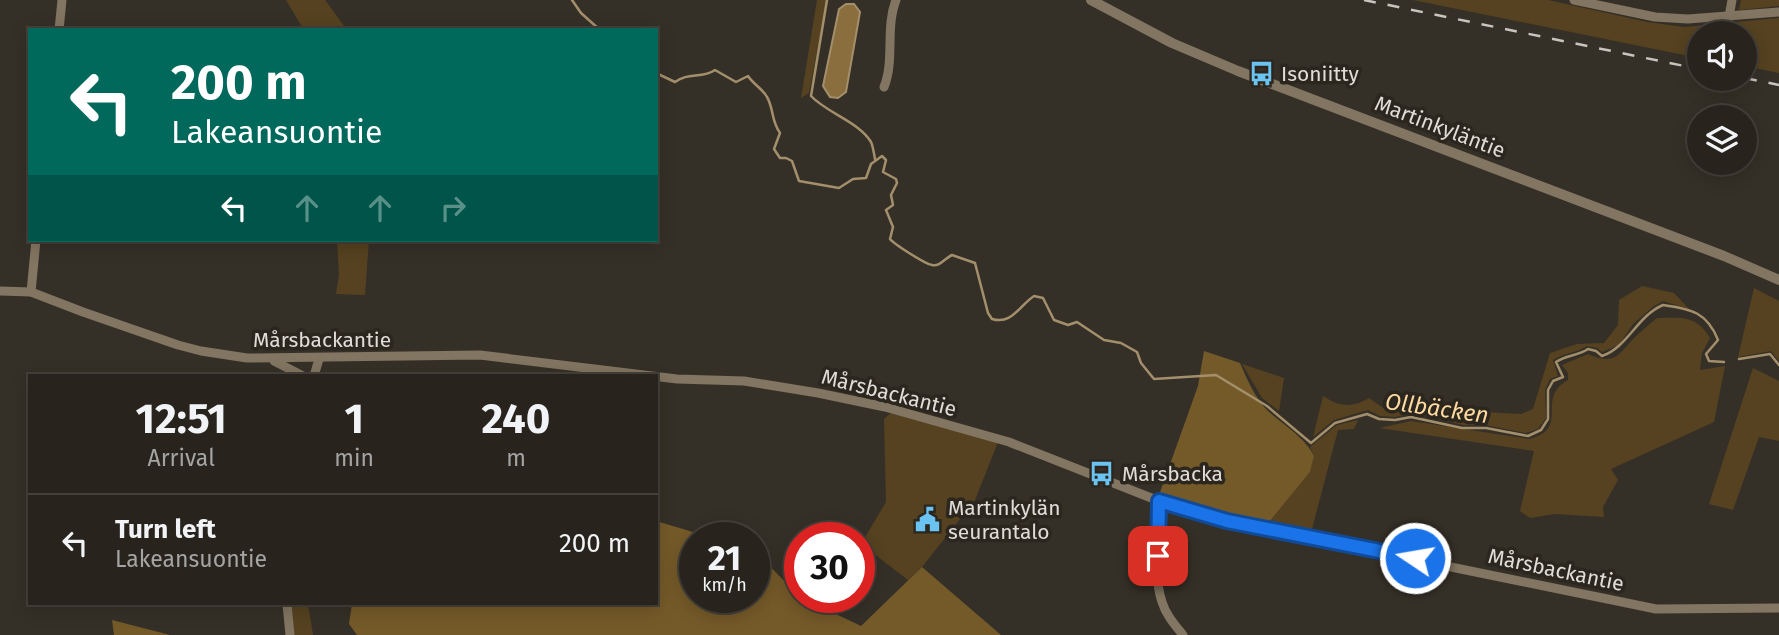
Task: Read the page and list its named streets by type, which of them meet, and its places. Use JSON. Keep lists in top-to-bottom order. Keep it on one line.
{"streets":{"street":["Martinkyläntie","Mårsbackantie"]},"water":["Ollbäcken"],"places":{"bus stop":["Isoniitty","Mårsbacka"],"public building":["Martinkylän seurantalo"]},"page":{"turn":["200 m","Lakeansuontie"],"eta":["12:51","Arrival","1","min","240","m"],"list":[{"name":"Turn left","note":"Lakeansuontie","value":"200 m"}],"speed":"21 km/h","limit":"30"}}
